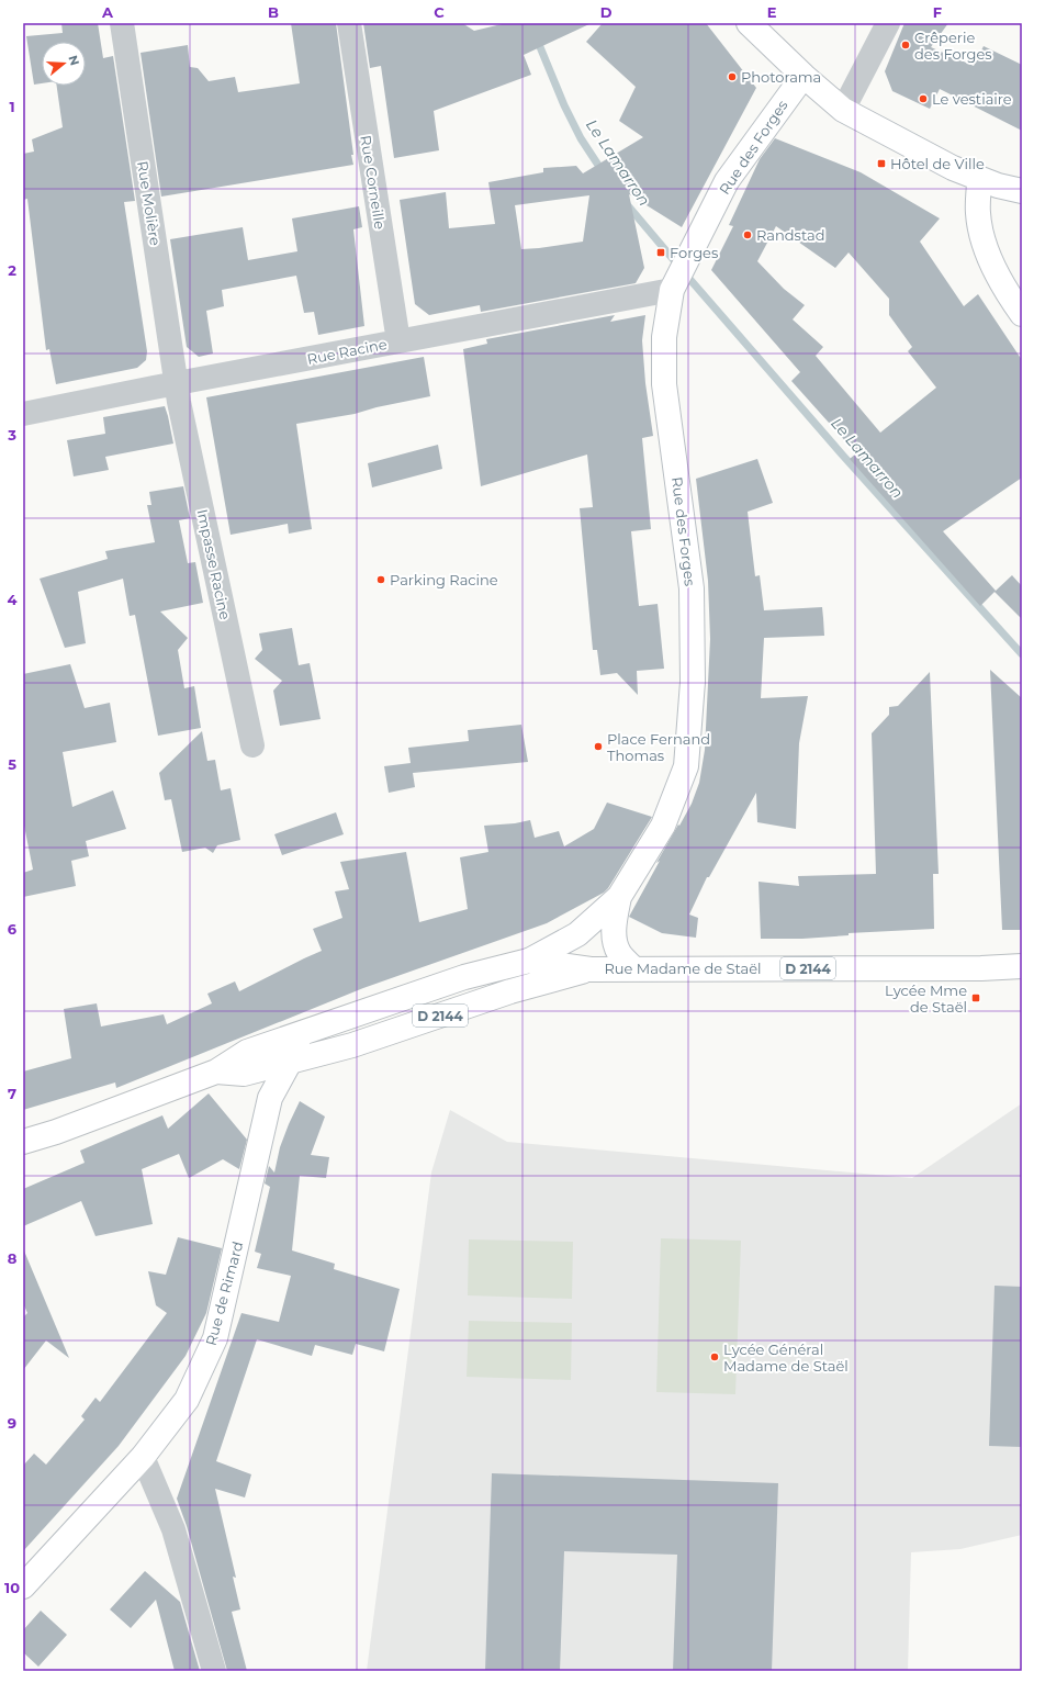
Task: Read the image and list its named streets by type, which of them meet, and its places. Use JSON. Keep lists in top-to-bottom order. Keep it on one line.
{"streets":{"main road":["Rue des Forges","Rue Madame de Staël","D 2144","Rue de Rimard"],"street":["Rue Corneille","Rue Molière","Rue Racine","Impasse Racine"]},"crossings":[["Rue des Forges","Rue Racine"],["Rue des Forges","Rue Madame de Staël"],["Rue des Forges","D 2144"],["Rue Corneille","Rue Racine"],["Rue Molière","Rue Racine"],["Rue Molière","Impasse Racine"],["Rue Racine","Impasse Racine"],["Rue Madame de Staël","D 2144"],["D 2144","Rue de Rimard"]],"water":["Le Lamarron"],"places":{"other":["Crêperie des Forges","Photorama","Le vestiaire","Randstad","Parking Racine","Place Fernand Thomas","Lycée Général Madame de Staël"],"transit":["Hôtel de Ville","Forges","Lycée Mme de Staël"]},"north":"right","grid":{"columns":["A","B","C","D","E","F"],"rows":["1","2","3","4","5","6","7","8","9","10"]}}
